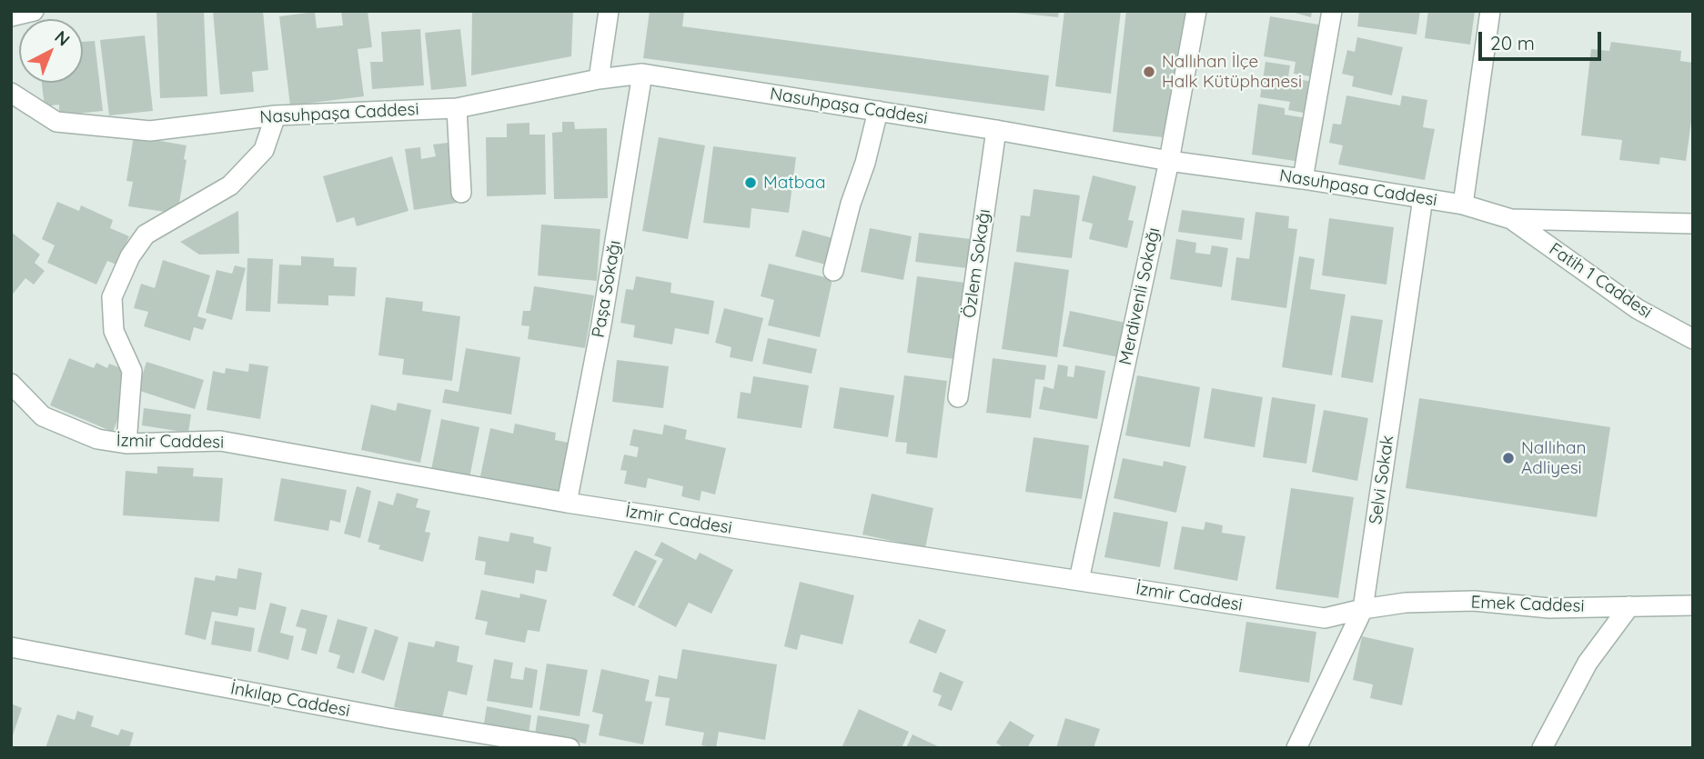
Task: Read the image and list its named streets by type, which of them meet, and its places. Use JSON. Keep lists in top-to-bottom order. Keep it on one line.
{"streets":{"street":["Nasuhpaşa Caddesi","Özlem Sokağı","Fatih 1 Caddesi","Paşa Sokağı","Merdivenli Sokağı","İzmir Caddesi","Selvi Sokak","Emek Caddesi","İnkılap Caddesi"]},"crossings":[["Nasuhpaşa Caddesi","Özlem Sokağı"],["Nasuhpaşa Caddesi","Fatih 1 Caddesi"],["Nasuhpaşa Caddesi","Paşa Sokağı"],["Nasuhpaşa Caddesi","Merdivenli Sokağı"],["Nasuhpaşa Caddesi","Selvi Sokak"],["Paşa Sokağı","İzmir Caddesi"],["Merdivenli Sokağı","İzmir Caddesi"],["İzmir Caddesi","Selvi Sokak"],["İzmir Caddesi","Emek Caddesi"],["Selvi Sokak","Emek Caddesi"]],"places":["Nallıhan İlçe Halk Kütüphanesi","Matbaa","Nallıhan Adliyesi"],"scale_bar":"20 m","north":"top right"}
